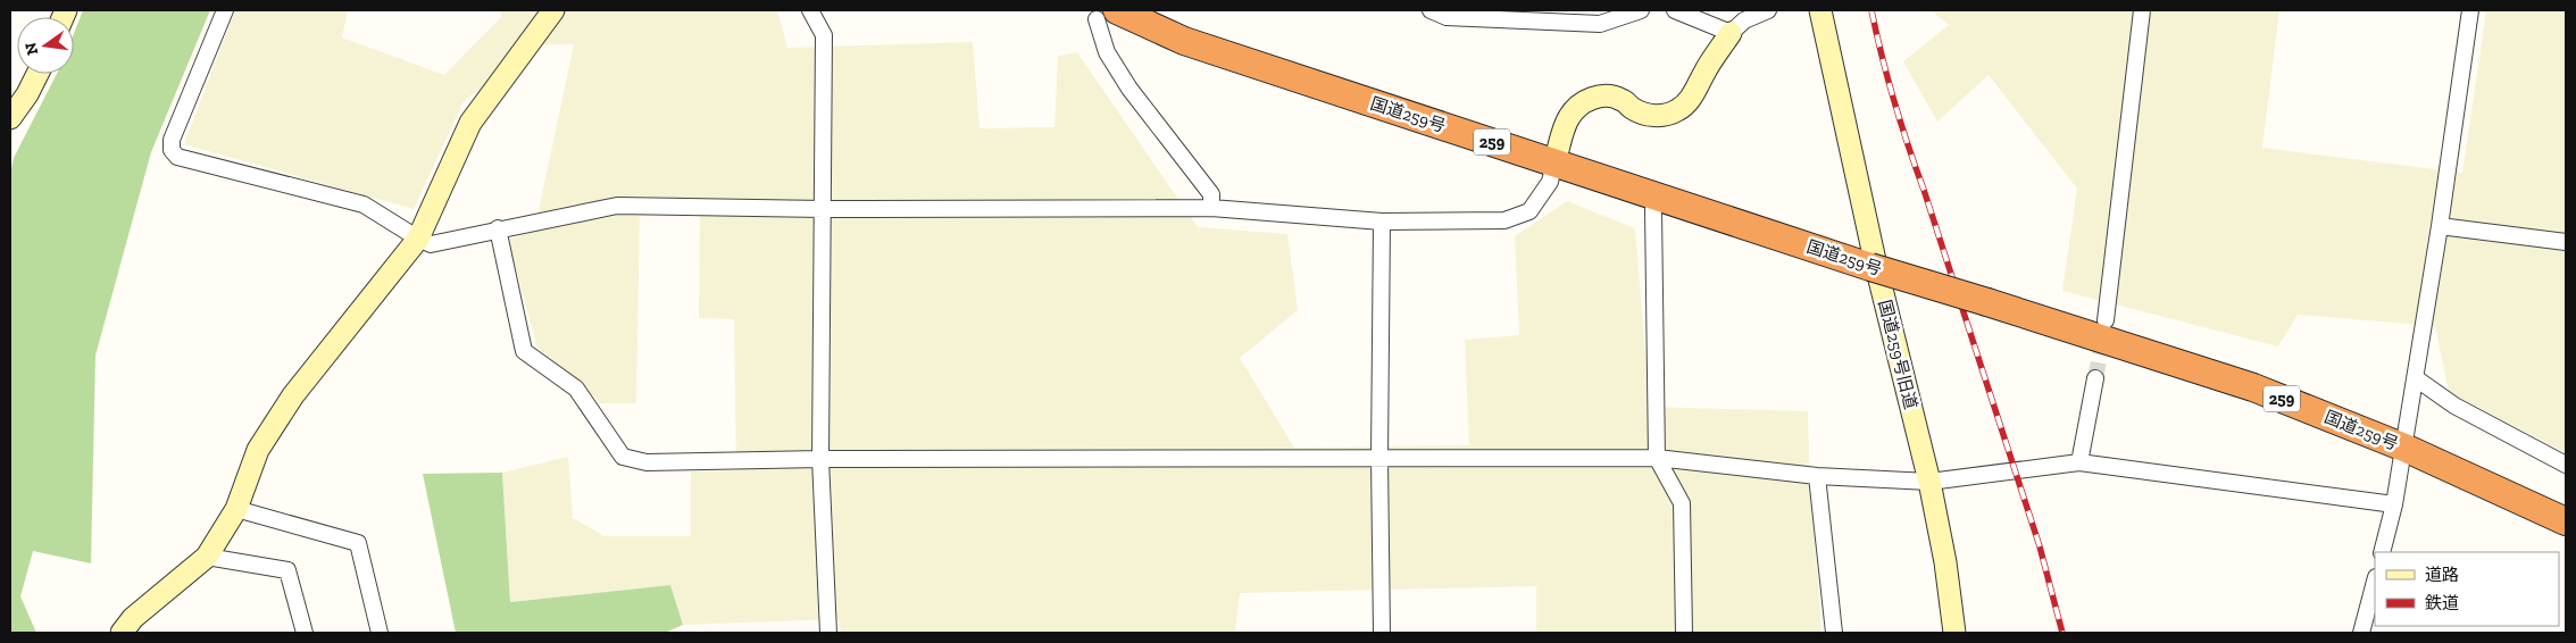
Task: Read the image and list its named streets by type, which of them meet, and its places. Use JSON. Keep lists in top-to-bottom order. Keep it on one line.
{"streets":{"highway":["国道259号","259"],"street":["国道259号旧道"]},"legend":["道路","鉄道"],"north":"left"}
